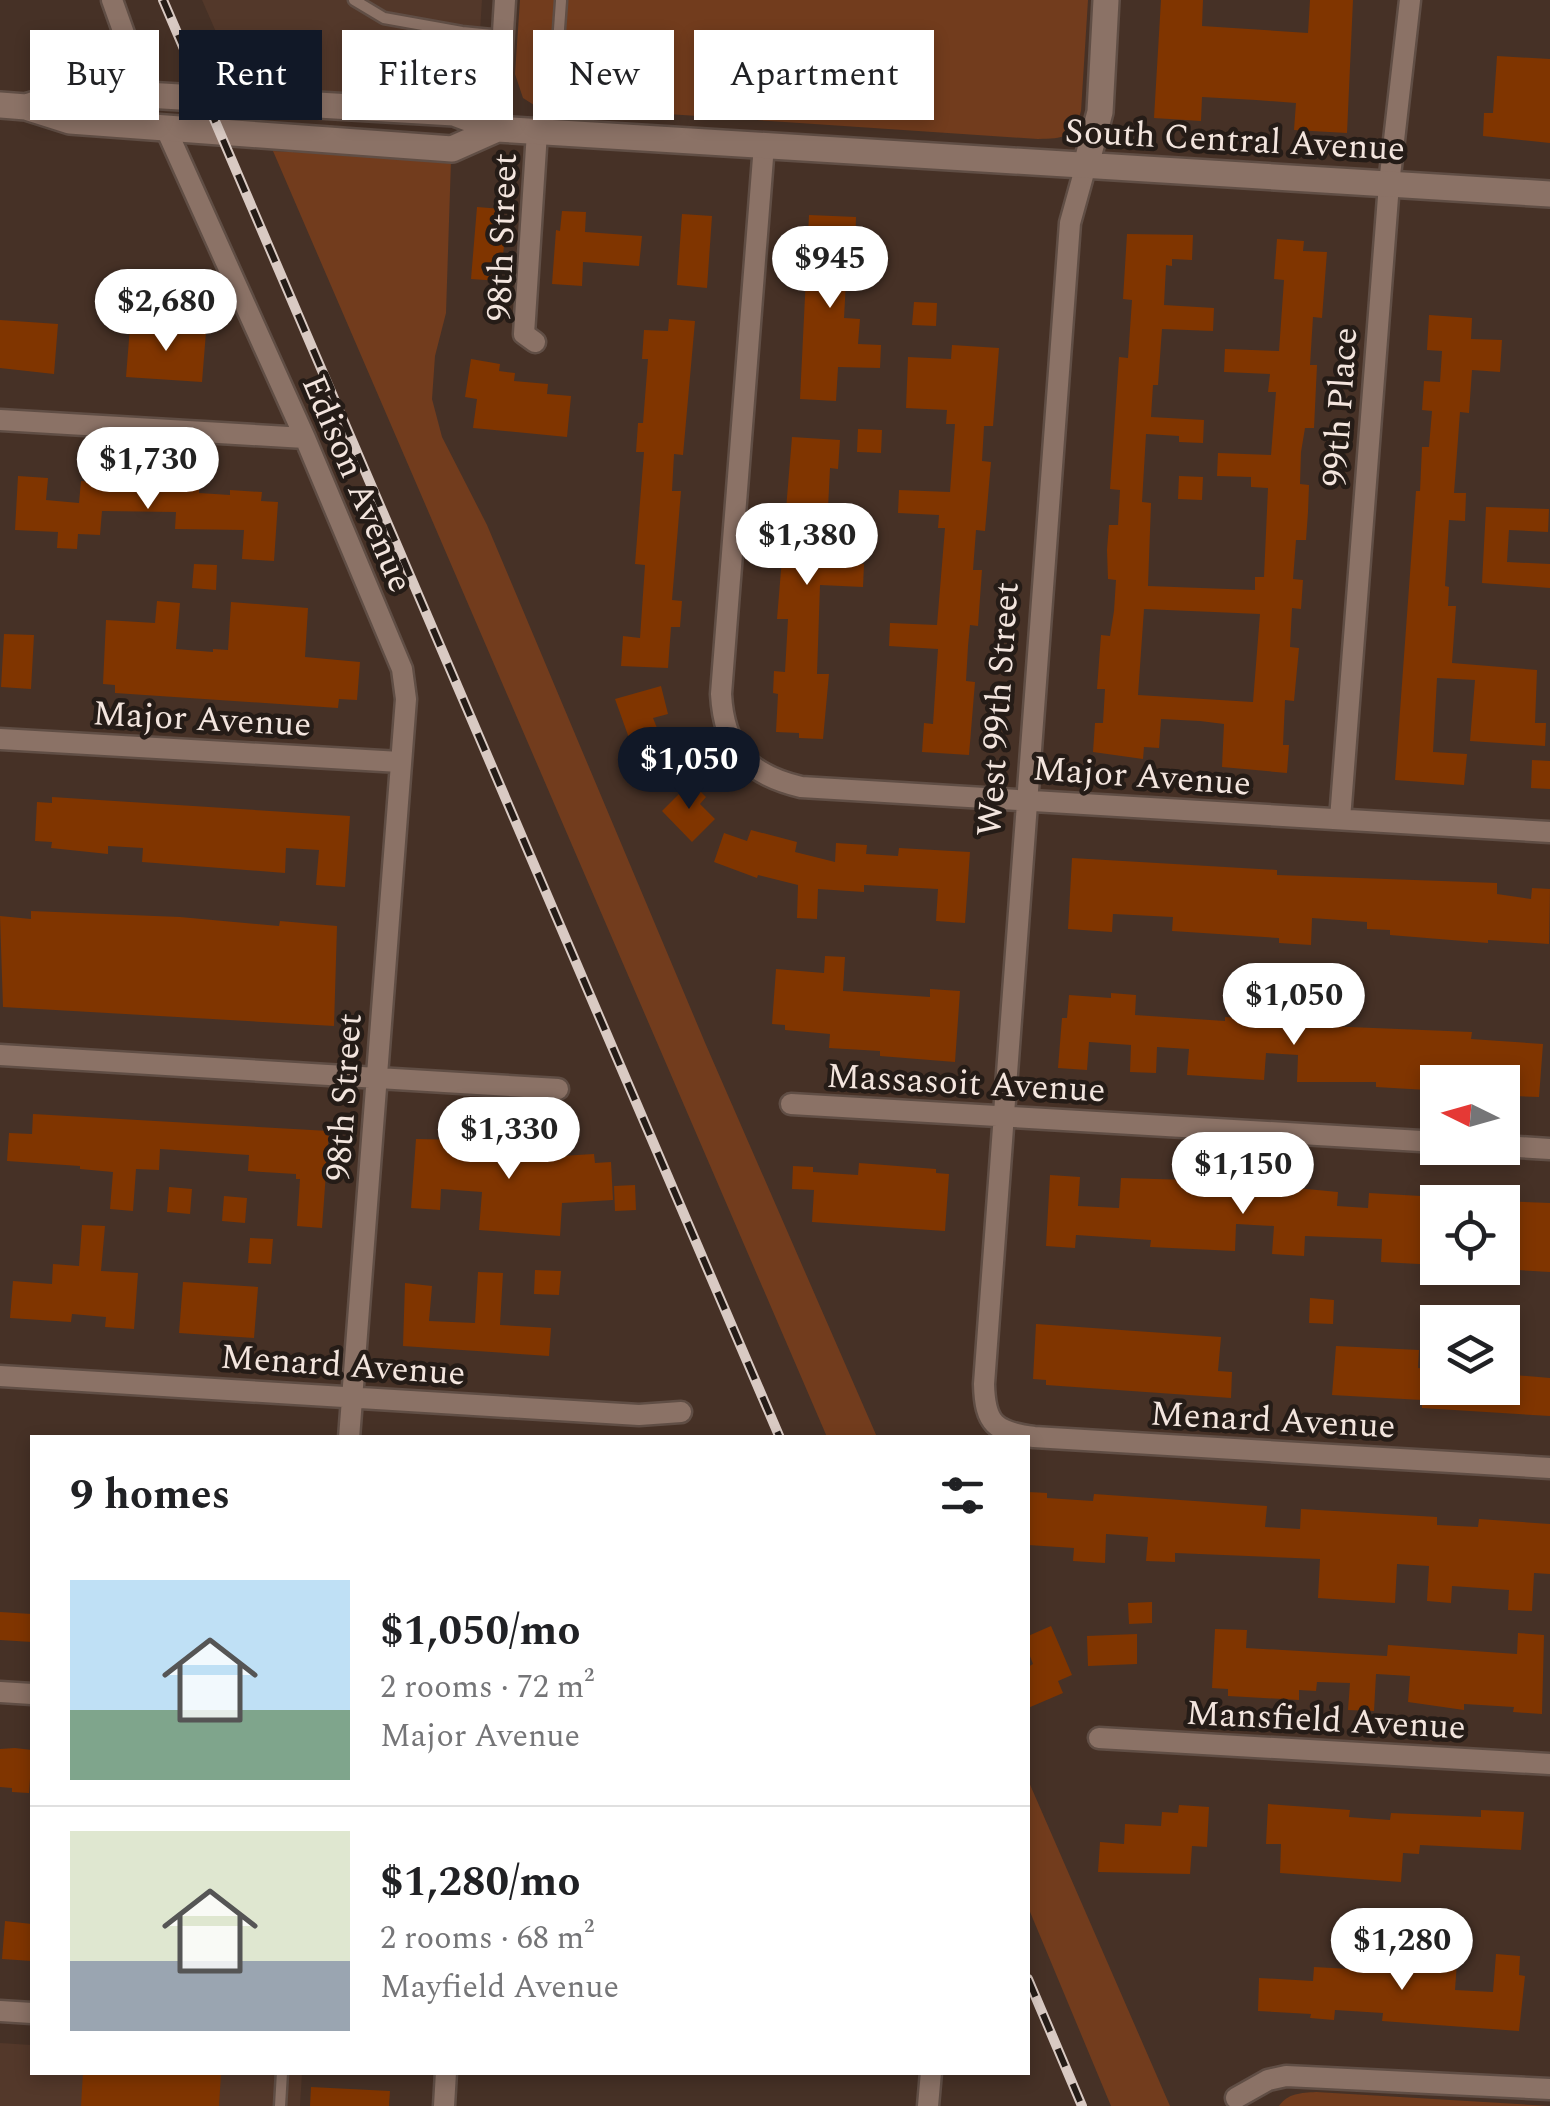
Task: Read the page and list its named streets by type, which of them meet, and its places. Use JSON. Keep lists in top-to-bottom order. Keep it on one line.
{"streets":{"street":["South Central Avenue","98th Street","99th Place","Edison Avenue","West 99th Street","Major Avenue","Massasoit Avenue","Menard Avenue","Mansfield Avenue"]},"crossings":[["South Central Avenue","98th Street"],["South Central Avenue","99th Place"],["South Central Avenue","Edison Avenue"],["South Central Avenue","West 99th Street"],["South Central Avenue","Major Avenue"],["98th Street","Edison Avenue"],["98th Street","Major Avenue"],["98th Street","Menard Avenue"],["99th Place","Major Avenue"],["Edison Avenue","Major Avenue"],["West 99th Street","Major Avenue"],["West 99th Street","Massasoit Avenue"],["West 99th Street","Menard Avenue"]],"north":"left","page":{"chip":["Buy","Rent","Filters","New","Apartment"],"price":["$945","$2,680","$1,730","$1,380","$1,050","$1,050","$1,330","$1,150","$1,280"],"heading":"9 homes","list":[{"name":"$1,050/mo","note":"2 rooms · 72 m² · Major Avenue"},{"name":"$1,280/mo","note":"2 rooms · 68 m² · Mayfield Avenue"}]}}
